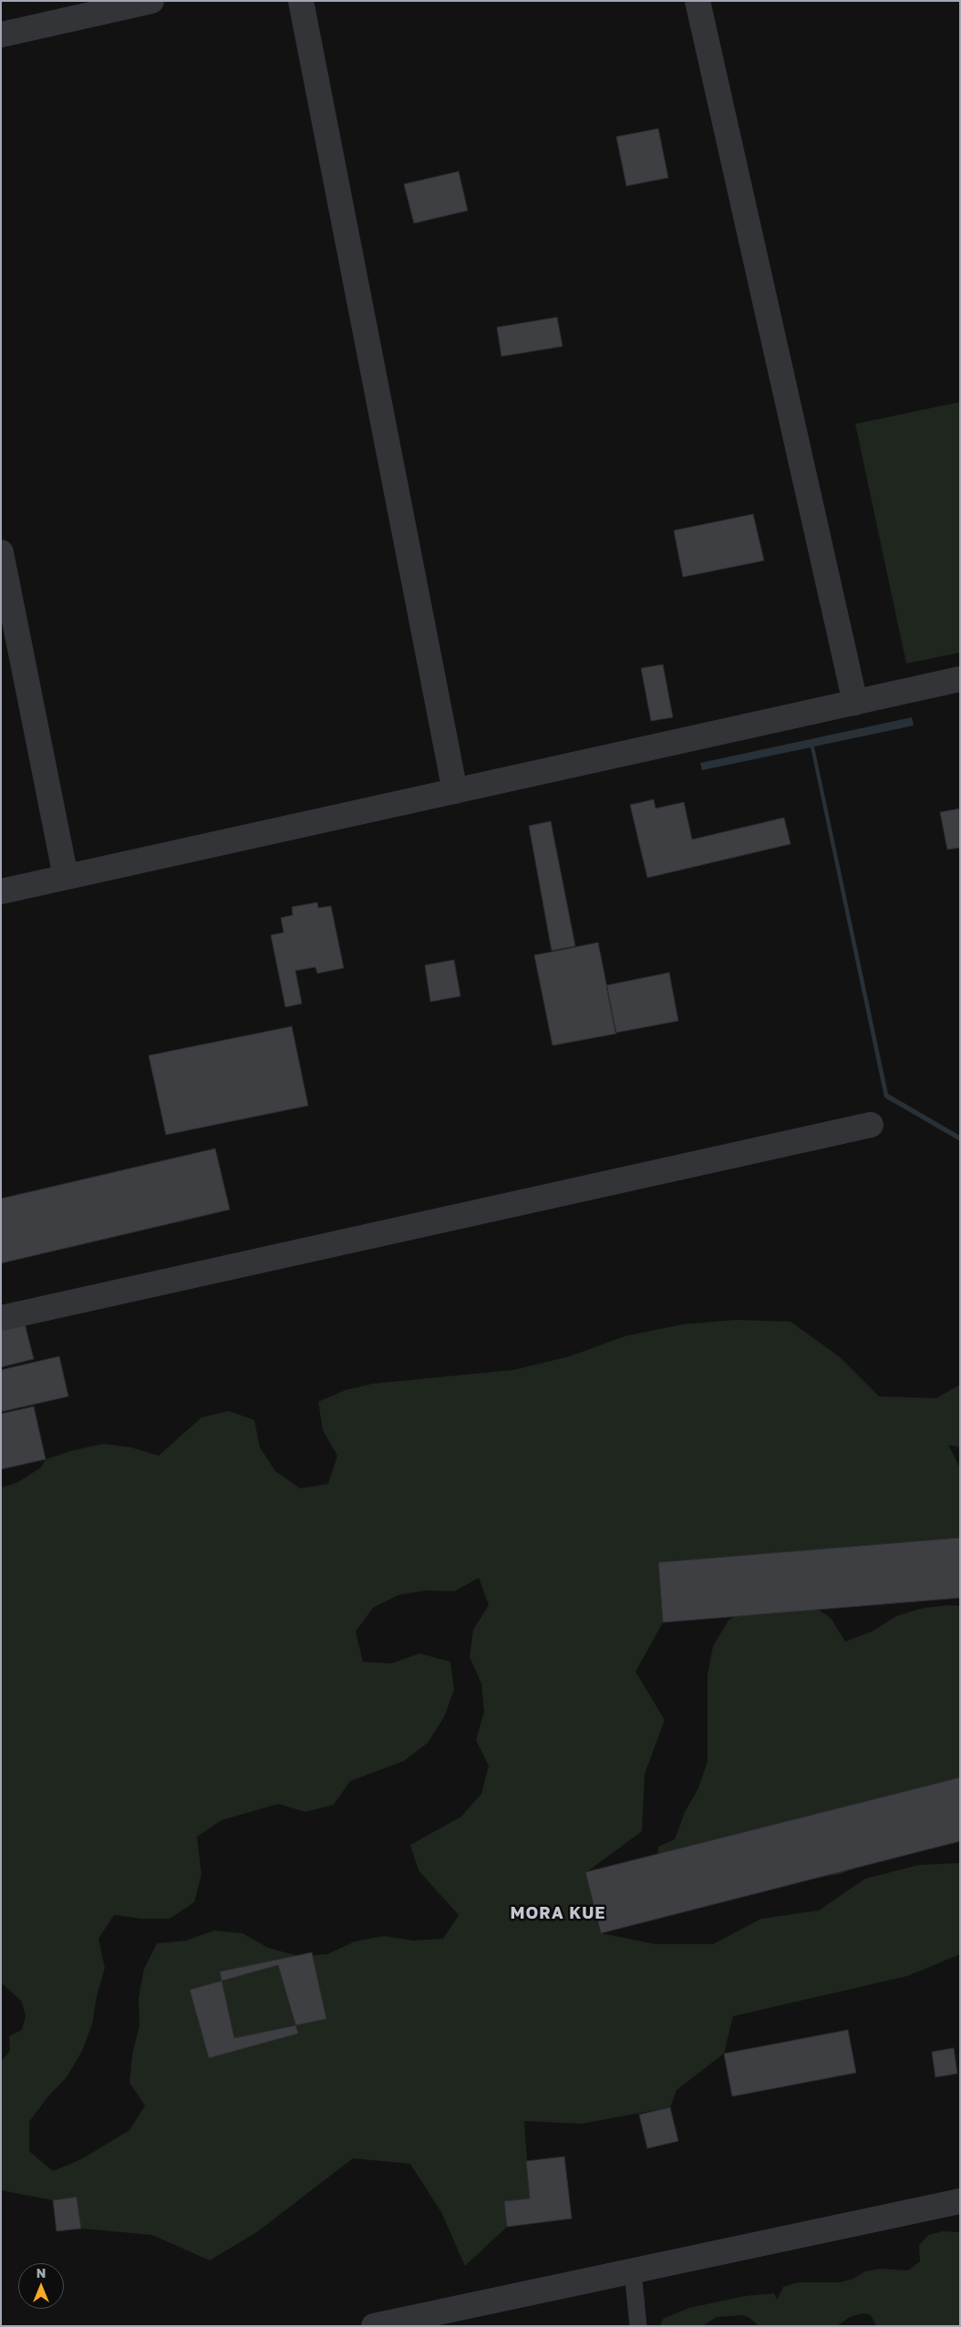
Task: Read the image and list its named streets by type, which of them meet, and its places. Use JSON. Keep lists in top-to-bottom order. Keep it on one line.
{"districts":["MORA KUE"],"north":"top"}
